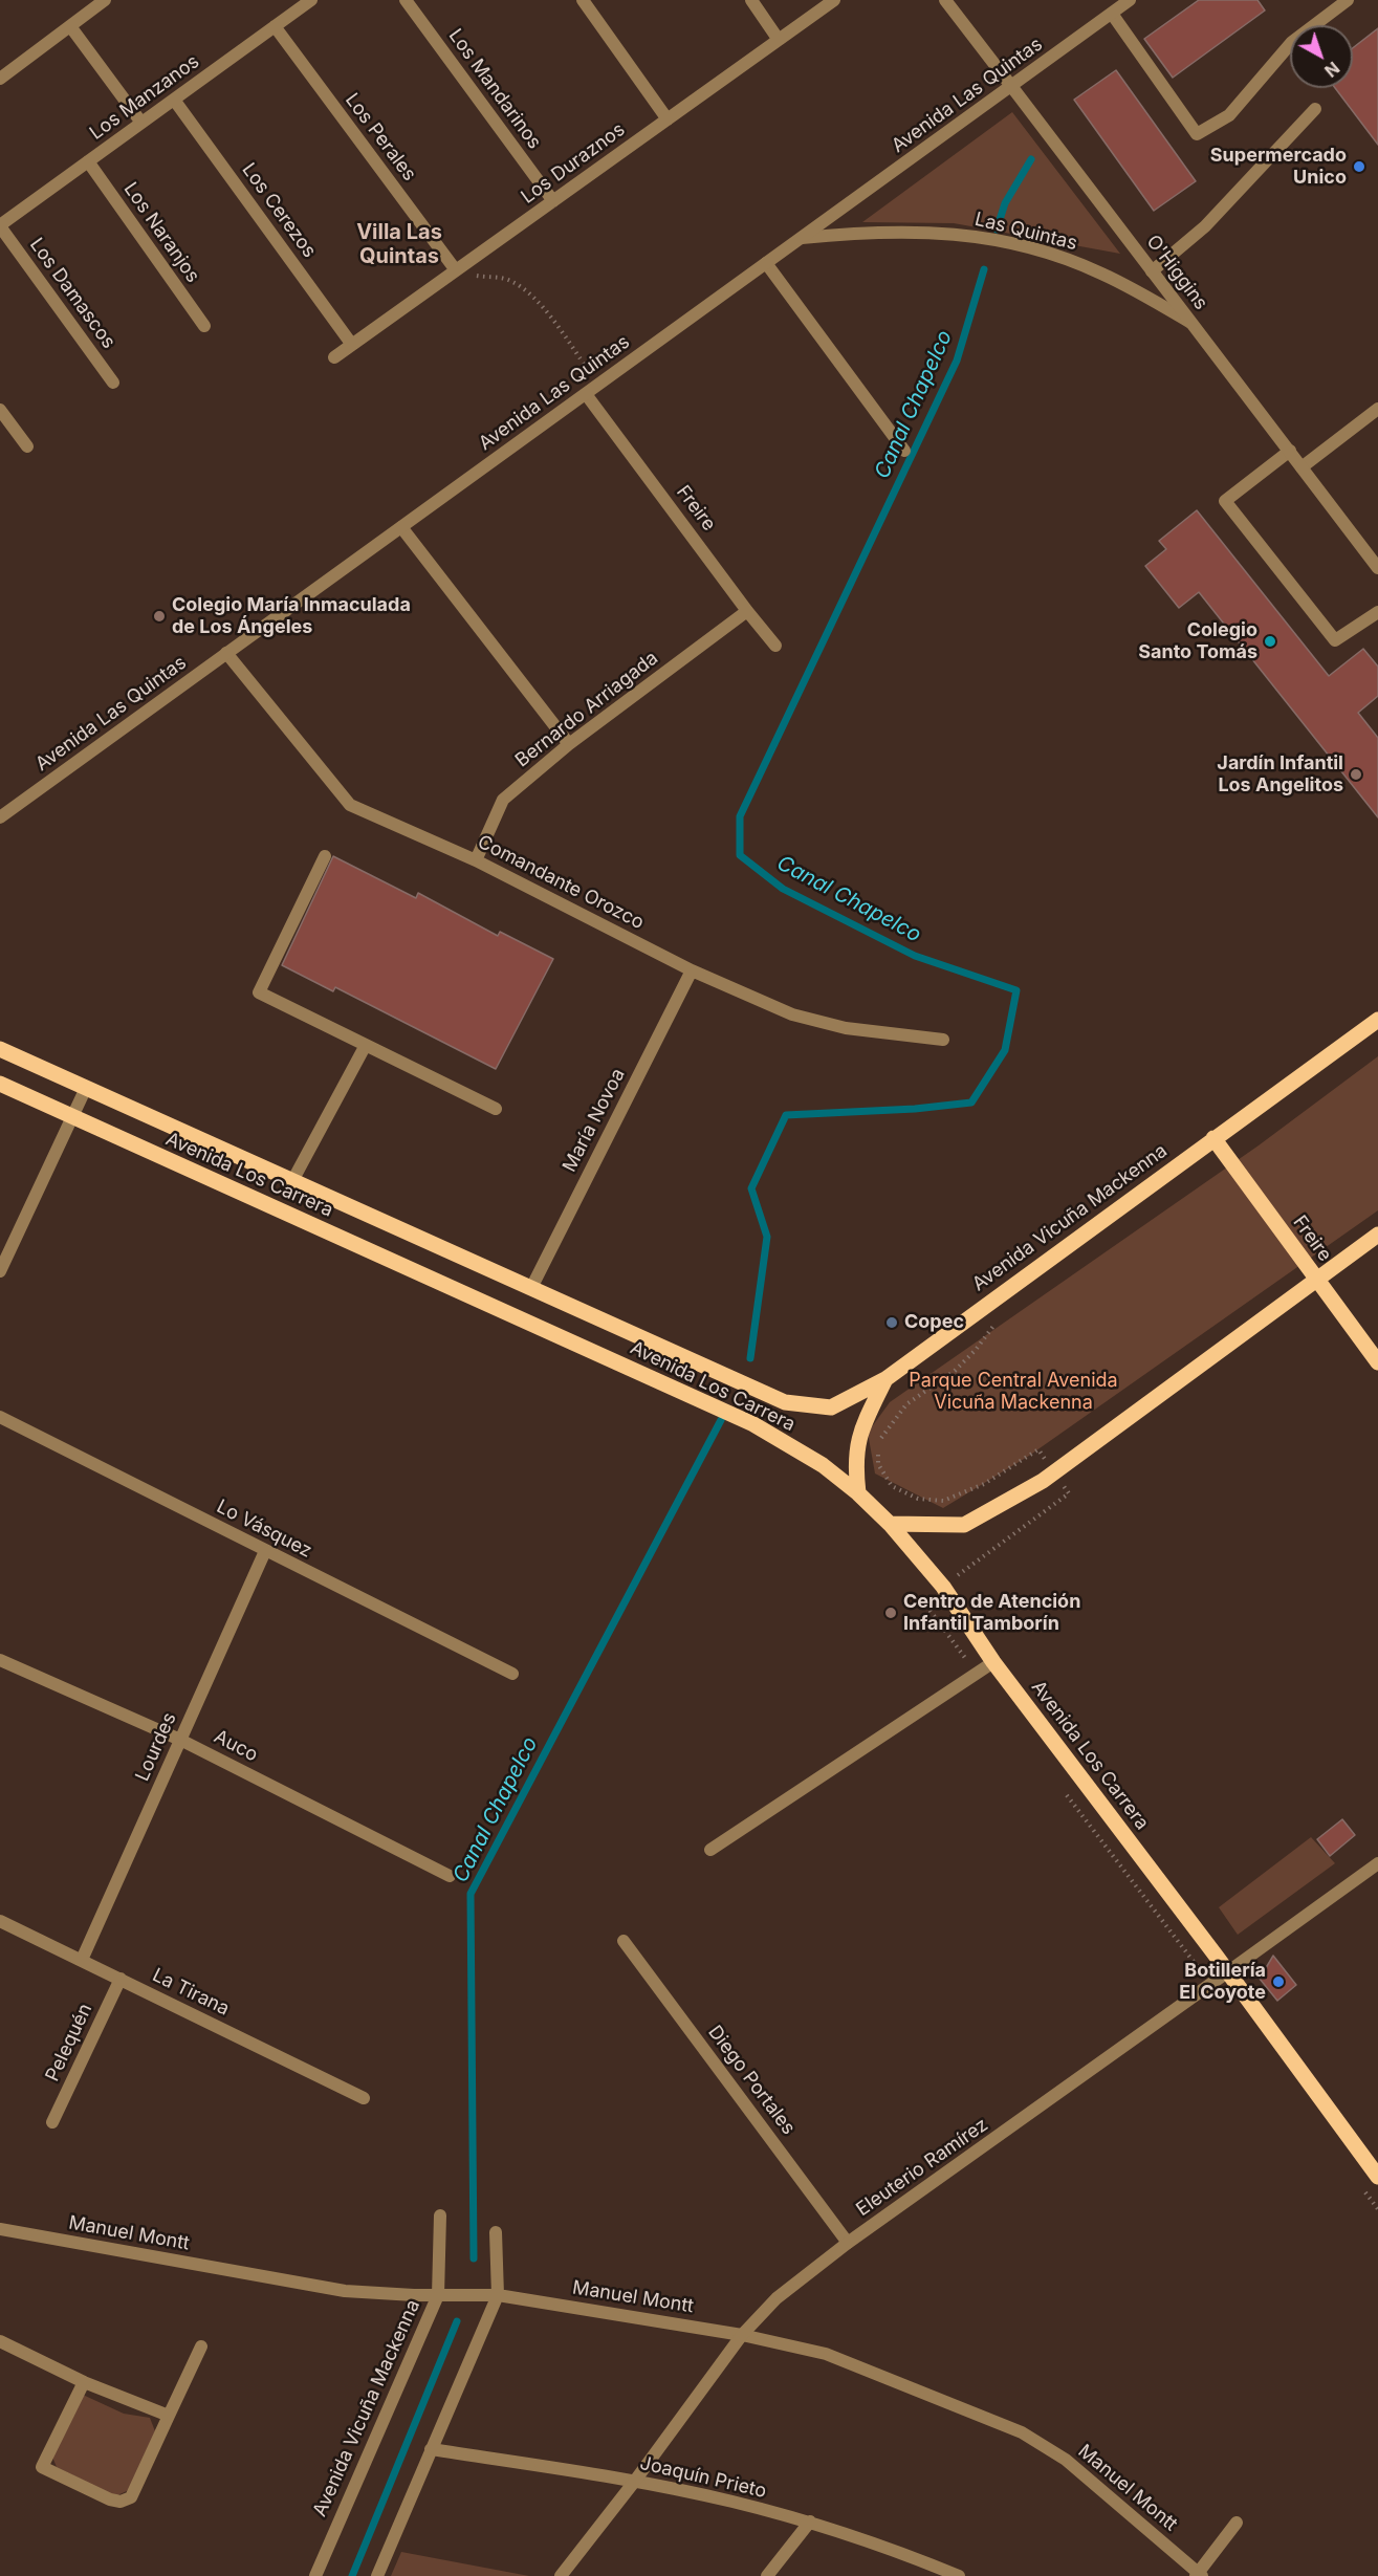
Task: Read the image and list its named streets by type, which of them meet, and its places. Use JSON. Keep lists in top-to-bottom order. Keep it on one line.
{"streets":{"main road":["Freire","Avenida Los Carrera","Avenida Vicuña Mackenna"],"street":["Los Mandarinos","Avenida Las Quintas","Los Manzanos","Los Perales","Los Duraznos","Los Cerezos","Las Quintas","Los Naranjos","O'Higgins","Los Damascos","Bernardo Arriagada","Comandante Orozco","María Novoa","Lo Vásquez","Auco","Lourdes","La Tirana","Pelequén","Diego Portales","Eleuterio Ramírez","Manuel Montt","Joaquín Prieto"]},"crossings":[["Los Mandarinos","Los Duraznos"],["Avenida Las Quintas","Las Quintas"],["Avenida Las Quintas","O'Higgins"],["Avenida Las Quintas","Freire"],["Avenida Las Quintas","Comandante Orozco"],["Los Manzanos","Los Perales"],["Los Manzanos","Los Cerezos"],["Los Manzanos","Los Naranjos"],["Los Manzanos","Los Damascos"],["Los Perales","Los Duraznos"],["Los Duraznos","Los Cerezos"],["Las Quintas","O'Higgins"],["Freire","Bernardo Arriagada"],["Freire","Avenida Vicuña Mackenna"],["Bernardo Arriagada","Comandante Orozco"],["Comandante Orozco","María Novoa"],["María Novoa","Avenida Los Carrera"],["Avenida Los Carrera","Avenida Vicuña Mackenna"],["Avenida Los Carrera","Eleuterio Ramírez"],["Avenida Vicuña Mackenna","Manuel Montt"],["Lo Vásquez","Lourdes"],["Auco","Lourdes"],["Lourdes","La Tirana"],["La Tirana","Pelequén"],["Diego Portales","Eleuterio Ramírez"],["Eleuterio Ramírez","Manuel Montt"],["Eleuterio Ramírez","Joaquín Prieto"]],"districts":["Villa Las Quintas"],"water":["Canal Chapelco"],"parks":["Parque Central Avenida Vicuña Mackenna"],"places":["Supermercado Unico","Colegio María Inmaculada de Los Ángeles","Colegio Santo Tomás","Jardín Infantil Los Angelitos","Copec","Centro de Atención Infantil Tamborín","Botillería El Coyote"],"north":"bottom right"}
